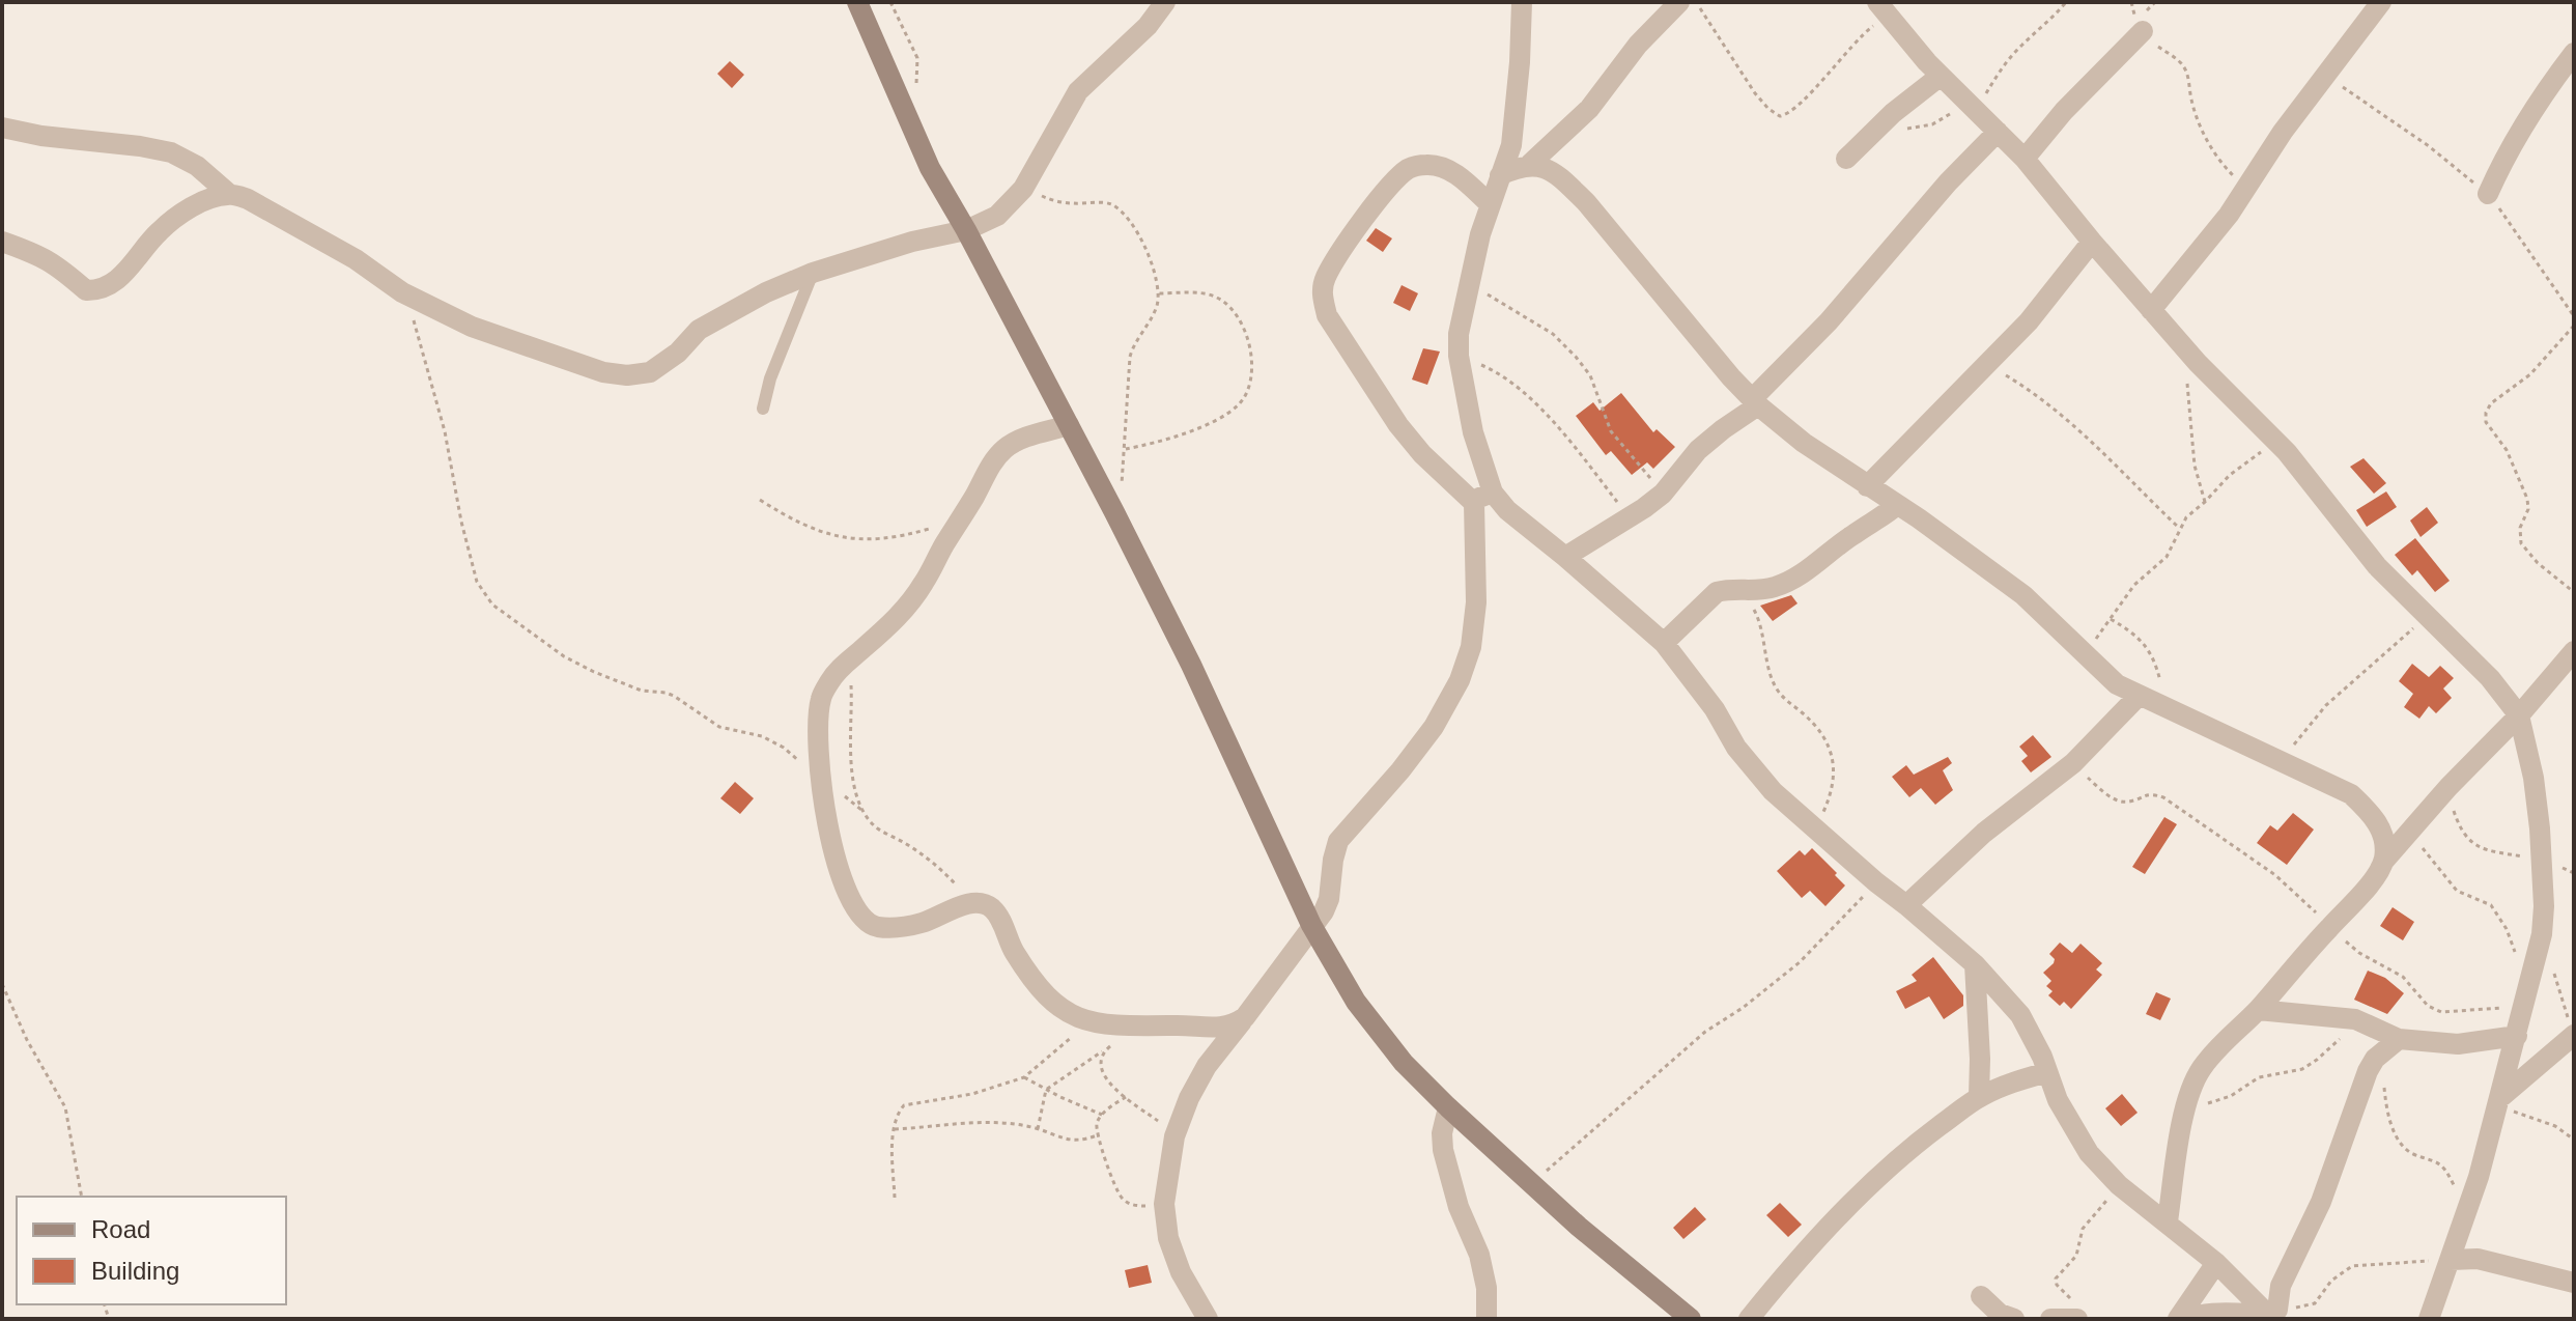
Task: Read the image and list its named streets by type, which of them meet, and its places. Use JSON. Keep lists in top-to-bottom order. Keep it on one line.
{"legend":["Road","Building"]}
